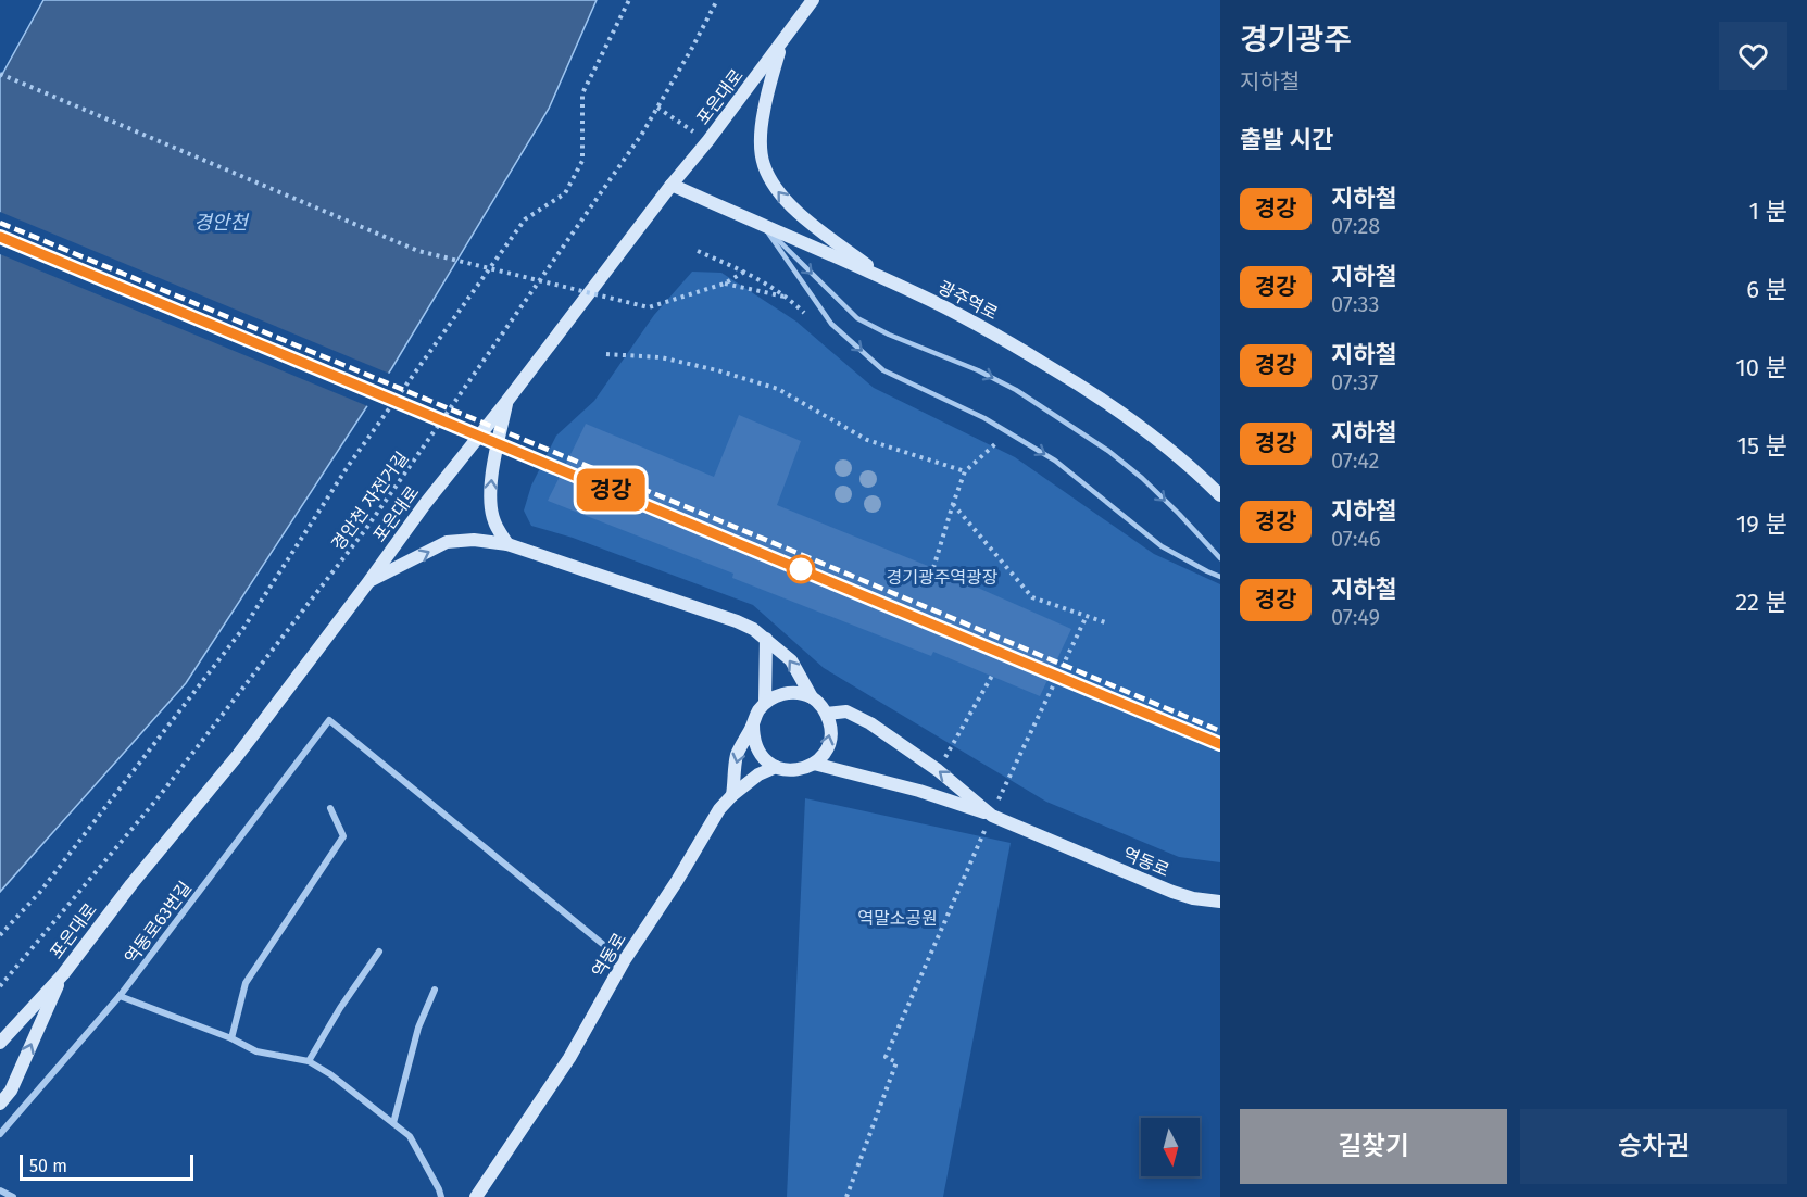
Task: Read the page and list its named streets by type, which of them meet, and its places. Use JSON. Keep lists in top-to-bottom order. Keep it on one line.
{"streets":{"street":["포은대로","광주역로","역동로","역동로63번길"],"path":["경안천 자전거길"]},"crossings":[["포은대로","광주역로"],["역동로","역동로63번길"]],"water":["경안천"],"parks":["경기광주역광장","역말소공원"],"lines":["metro line 경강"],"scale_bar":"50 m","north":"bottom","page":{"on_map":"경강","heading":[["경기광주","지하철"],"출발 시간"],"list":[{"mark":"경강","name":"지하철","note":"07:28","value":"1 분"},{"mark":"경강","name":"지하철","note":"07:33","value":"6 분"},{"mark":"경강","name":"지하철","note":"07:37","value":"10 분"},{"mark":"경강","name":"지하철","note":"07:42","value":"15 분"},{"mark":"경강","name":"지하철","note":"07:46","value":"19 분"},{"mark":"경강","name":"지하철","note":"07:49","value":"22 분"}],"buttons":["길찾기","승차권"],"scale":"50 m"}}
